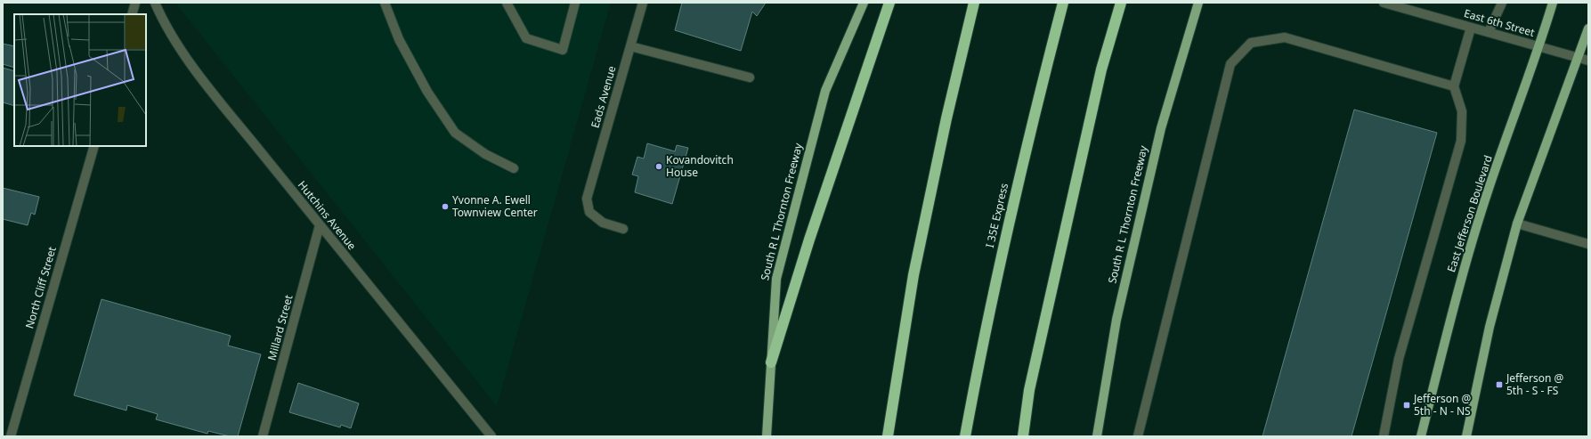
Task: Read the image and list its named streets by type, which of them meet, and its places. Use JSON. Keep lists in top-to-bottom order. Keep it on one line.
{"streets":{"highway":["I 35E Express"],"main road":["South R L Thornton Freeway","East Jefferson Boulevard"],"street":["East 6th Street","Eads Avenue","Hutchins Avenue","North Cliff Street","Millard Street"]},"crossings":[["East 6th Street","East Jefferson Boulevard"],["Hutchins Avenue","Millard Street"]],"places":{"other":["Kovandovitch House","Yvonne A. Ewell Townview Center"],"transit":["Jefferson @ 5th - S - FS","Jefferson @ 5th - N - NS"]}}
